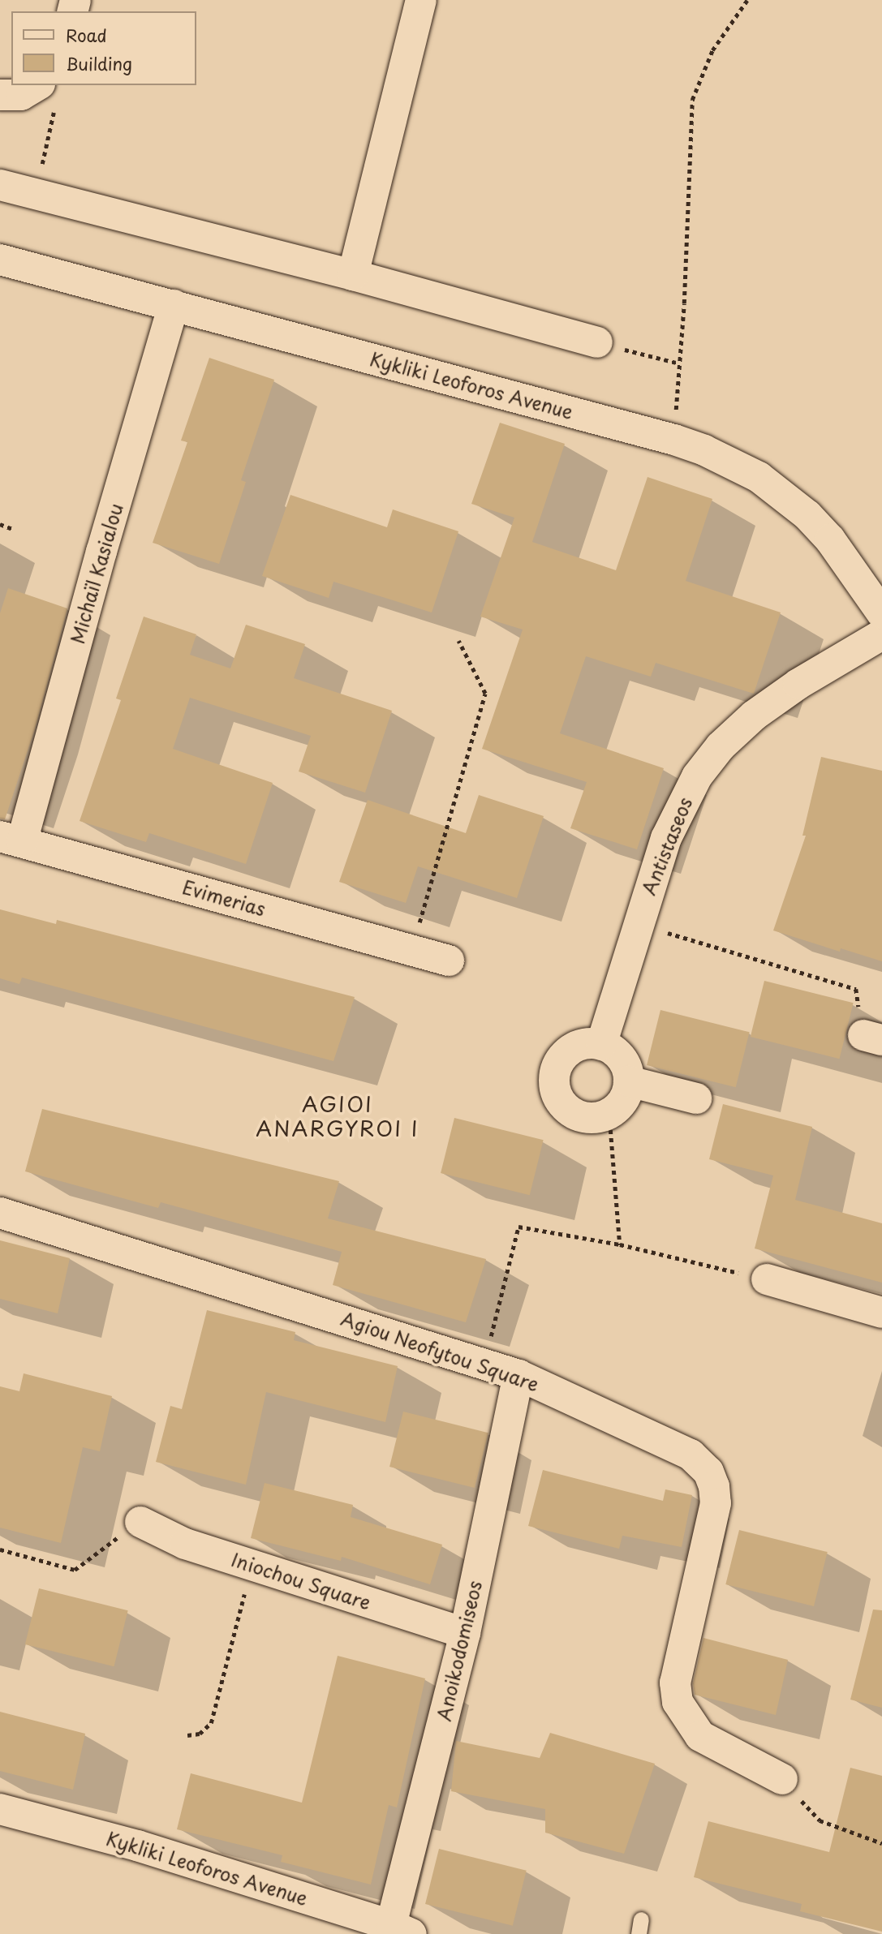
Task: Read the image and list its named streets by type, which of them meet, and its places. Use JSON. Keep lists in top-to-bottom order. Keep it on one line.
{"streets":{"street":["Kykliki Leoforos Avenue","Michaïl Kasialou","Antistaseos","Evimerias","Agiou Neofytou Square","Iniochou Square","Anoikodomiseos"]},"crossings":[["Kykliki Leoforos Avenue","Michaïl Kasialou"],["Kykliki Leoforos Avenue","Anoikodomiseos"],["Michaïl Kasialou","Evimerias"],["Agiou Neofytou Square","Anoikodomiseos"],["Iniochou Square","Anoikodomiseos"]],"districts":["AGIOI ANARGYROI I"],"legend":["Road","Building"]}
